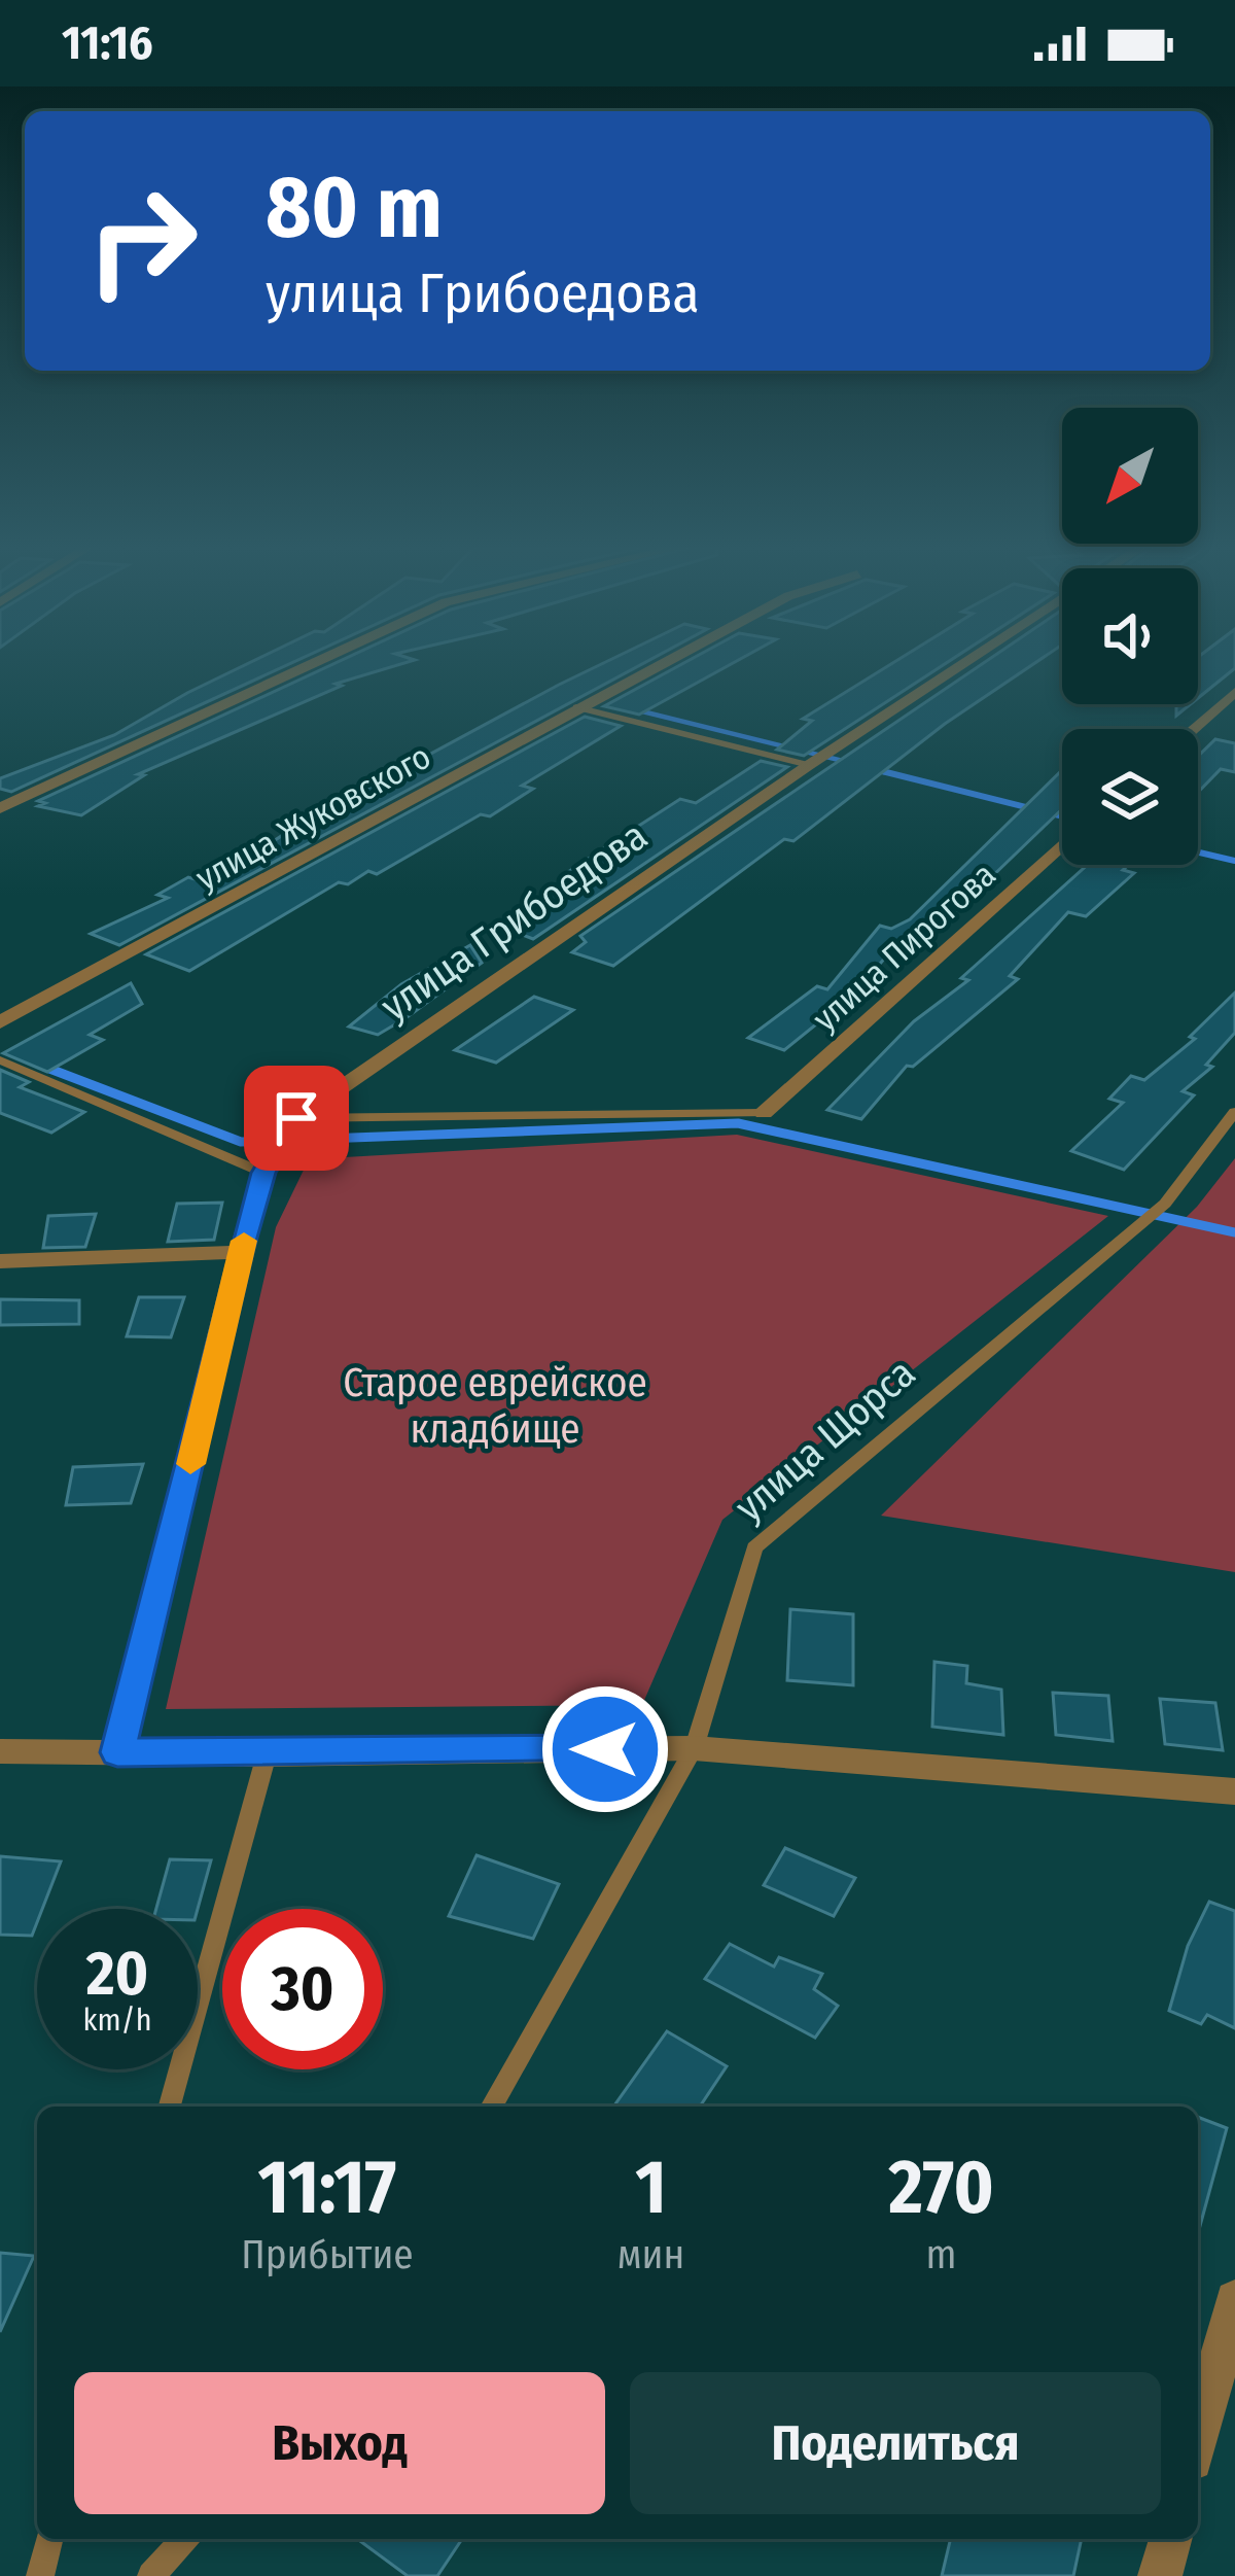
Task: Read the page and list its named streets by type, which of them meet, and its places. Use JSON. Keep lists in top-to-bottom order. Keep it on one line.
{"streets":{"street":["улица Жуковского","улица Грибоедова","улица Пирогова"],"lane":["улица Щорса"]},"parks":["Старое еврейское кладбище"],"north":"bottom left","page":{"status":"11:16","turn":["80 m","улица Грибоедова"],"speed":"20 km/h","limit":"30","eta":["11:17","Прибытие","1","мин","270","m"],"buttons":["Выход","Поделиться"]}}
